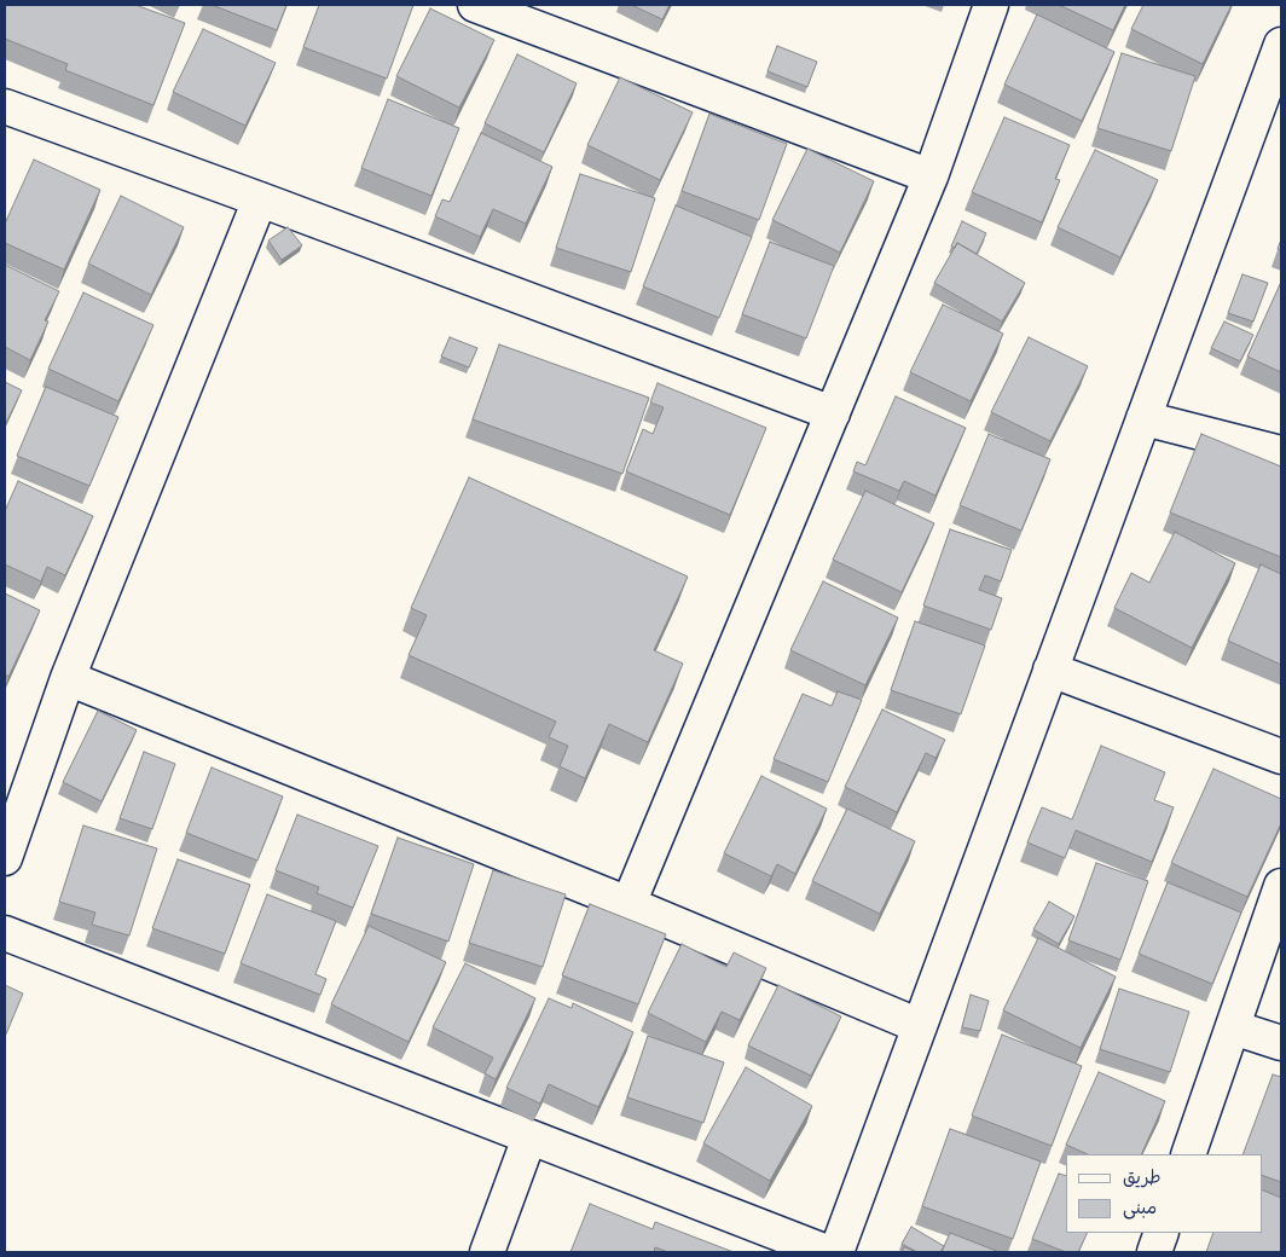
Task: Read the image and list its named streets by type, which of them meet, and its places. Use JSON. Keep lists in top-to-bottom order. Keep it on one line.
{"legend":["طريق","مبنى"]}
